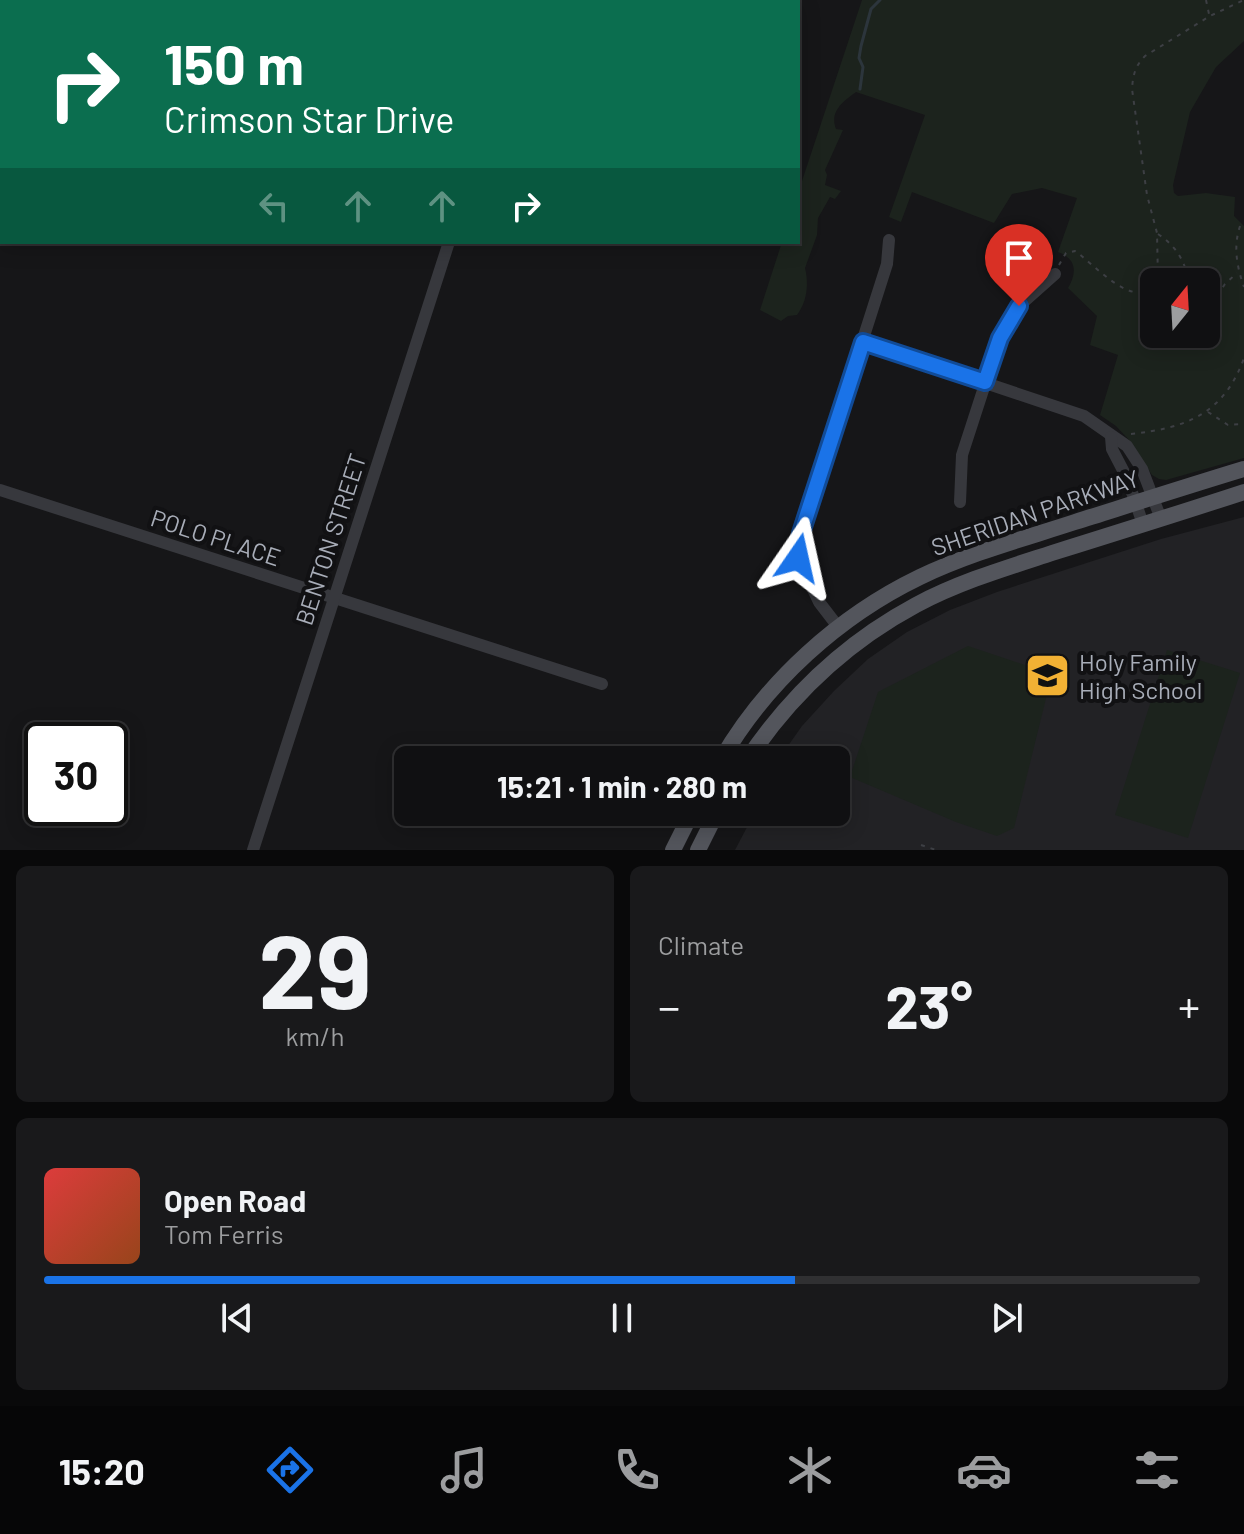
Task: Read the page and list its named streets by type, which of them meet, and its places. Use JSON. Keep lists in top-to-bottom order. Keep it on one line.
{"streets":{"main road":["SHERIDAN PARKWAY"],"street":["POLO PLACE","BENTON STREET"]},"crossings":[["POLO PLACE","BENTON STREET"]],"places":{"school or university":["Holy Family High School"]},"north":"top","page":{"turn":["150 m","Crimson Star Drive"],"limit":"30","trip":"15:21 · 1 min · 280 m","tile":[["29","km/h"],"Climate"],"heat":["−","23°","+"],"song":["Open Road","Tom Ferris"],"tabs":"15:20"}}
